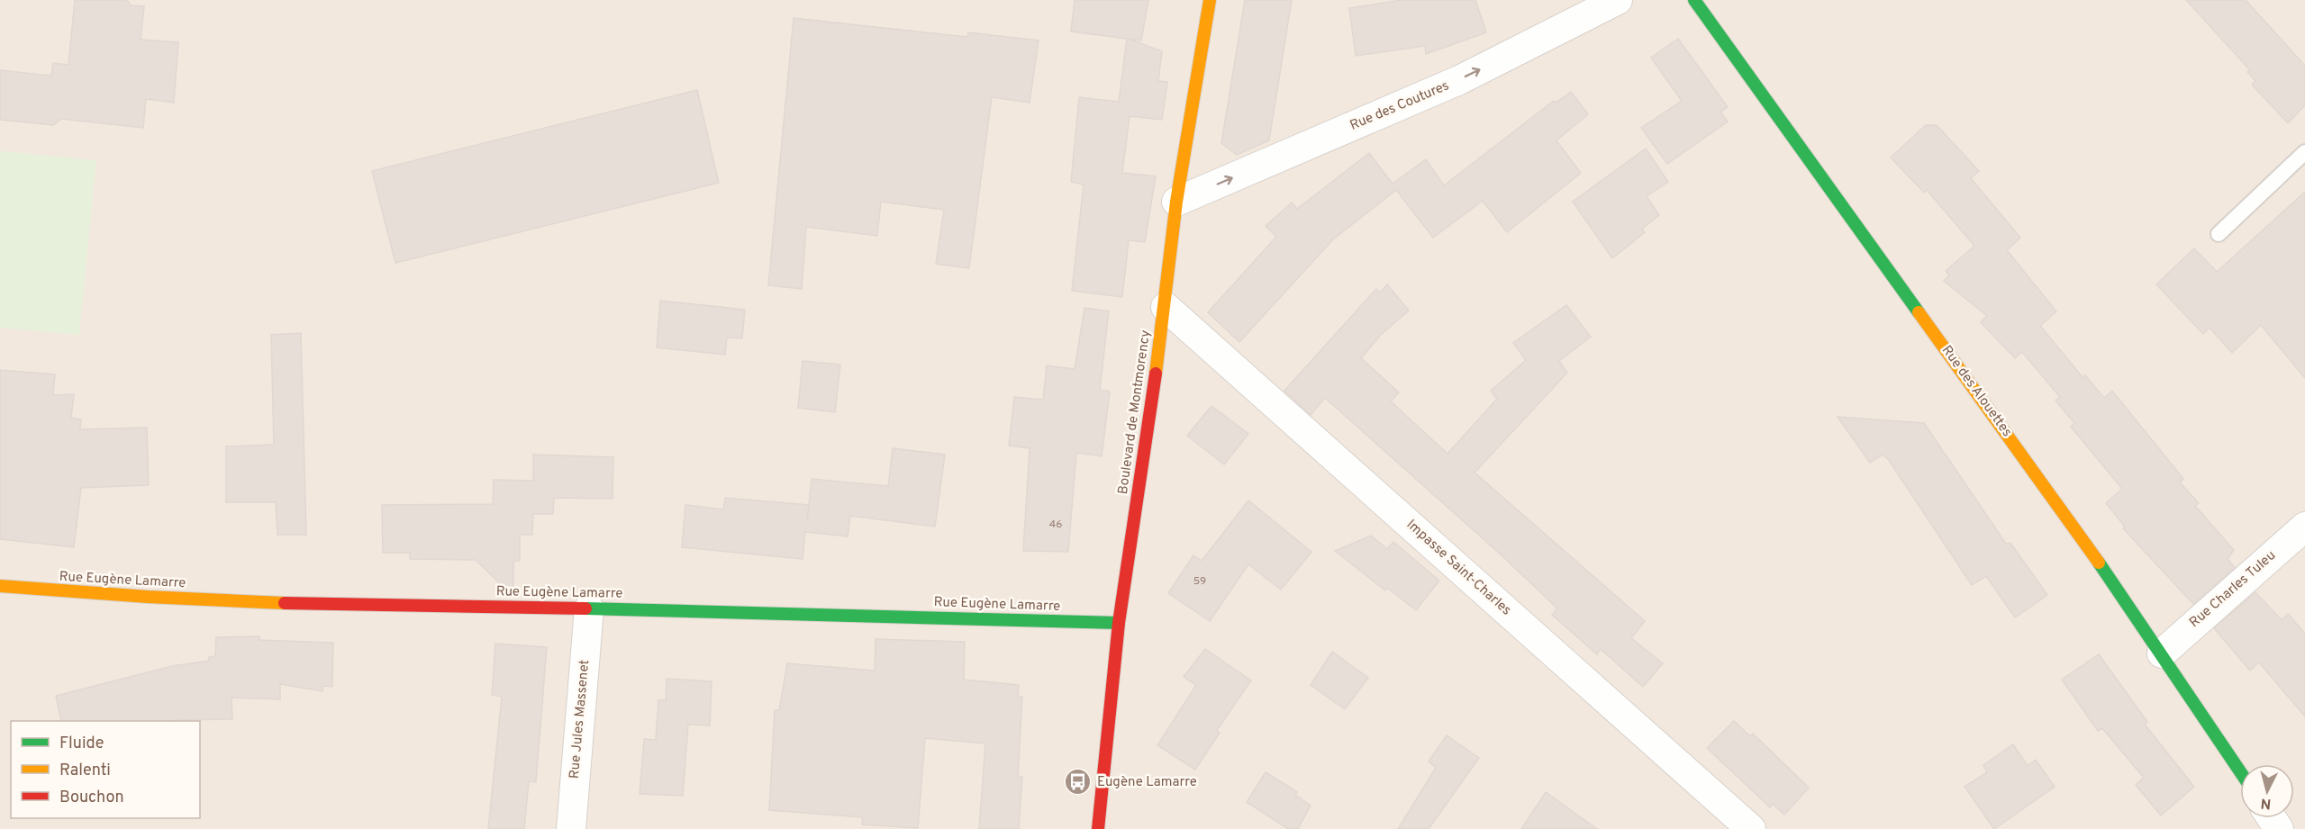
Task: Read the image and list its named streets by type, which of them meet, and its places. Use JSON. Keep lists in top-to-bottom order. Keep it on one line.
{"streets":{"street":["Rue des Coutures","Rue des Alouettes","Boulevard de Montmorency","Impasse Saint-Charles","Rue Eugène Lamarre","Rue Charles Tuleu","Rue Jules Massenet"]},"crossings":[["Rue des Coutures","Boulevard de Montmorency"],["Rue des Alouettes","Rue Charles Tuleu"],["Boulevard de Montmorency","Impasse Saint-Charles"],["Boulevard de Montmorency","Rue Eugène Lamarre"],["Rue Eugène Lamarre","Rue Jules Massenet"]],"one_way":["Rue des Coutures"],"places":{"bus stop":["Eugène Lamarre"]},"house_numbers":["46","59"],"legend":["Fluide","Ralenti","Bouchon"],"north":"bottom"}
